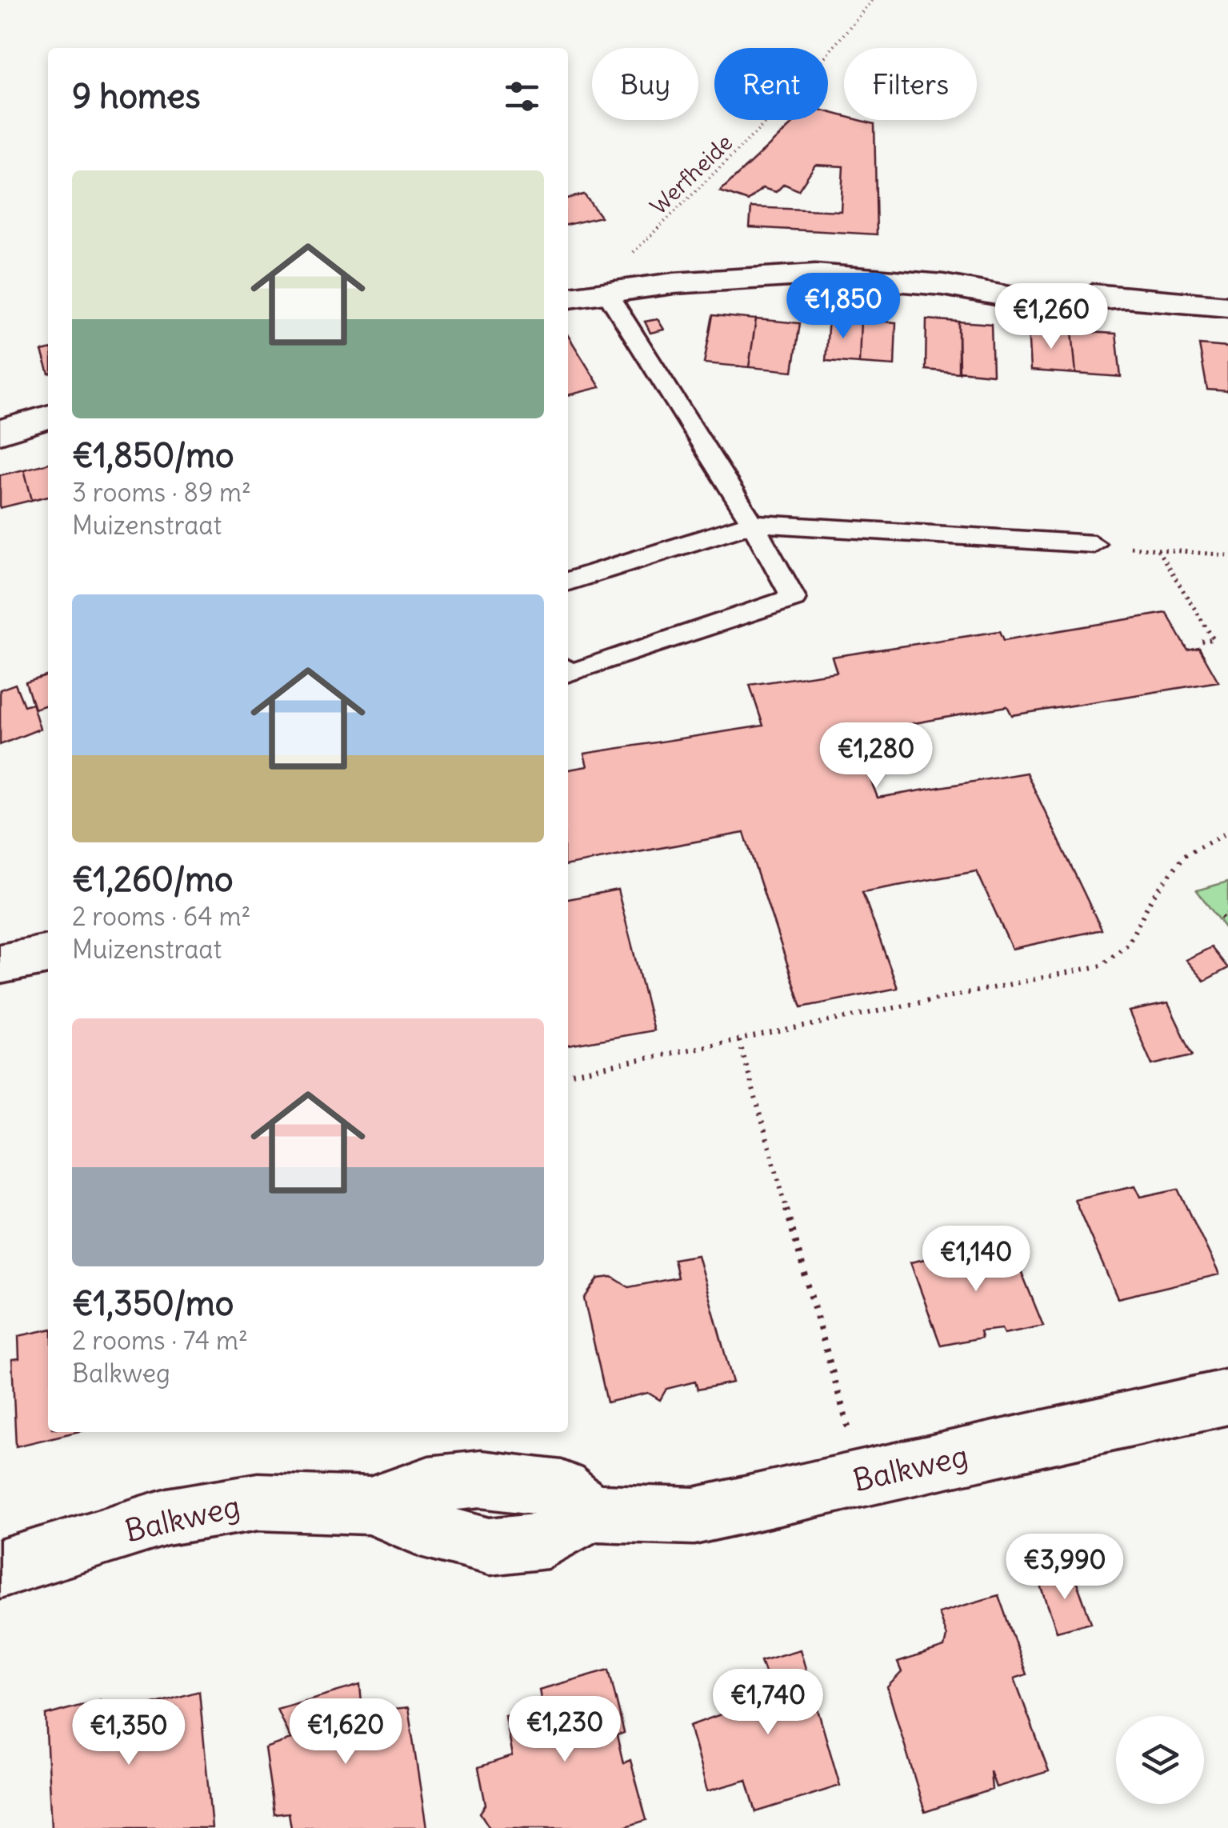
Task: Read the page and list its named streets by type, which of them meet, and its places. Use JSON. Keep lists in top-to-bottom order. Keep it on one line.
{"streets":{"street":["Balkweg"],"path":["Werfheide"]},"page":{"chip":["Buy","Rent","Filters"],"heading":"9 homes","list":[{"name":"€1,850/mo","note":"3 rooms · 89 m² · Muizenstraat"},{"name":"€1,260/mo","note":"2 rooms · 64 m² · Muizenstraat"},{"name":"€1,350/mo","note":"2 rooms · 74 m² · Balkweg"}],"price":["€1,850","€1,260","€1,280","€1,140","€3,990","€1,740","€1,230","€1,620","€1,350"]}}
